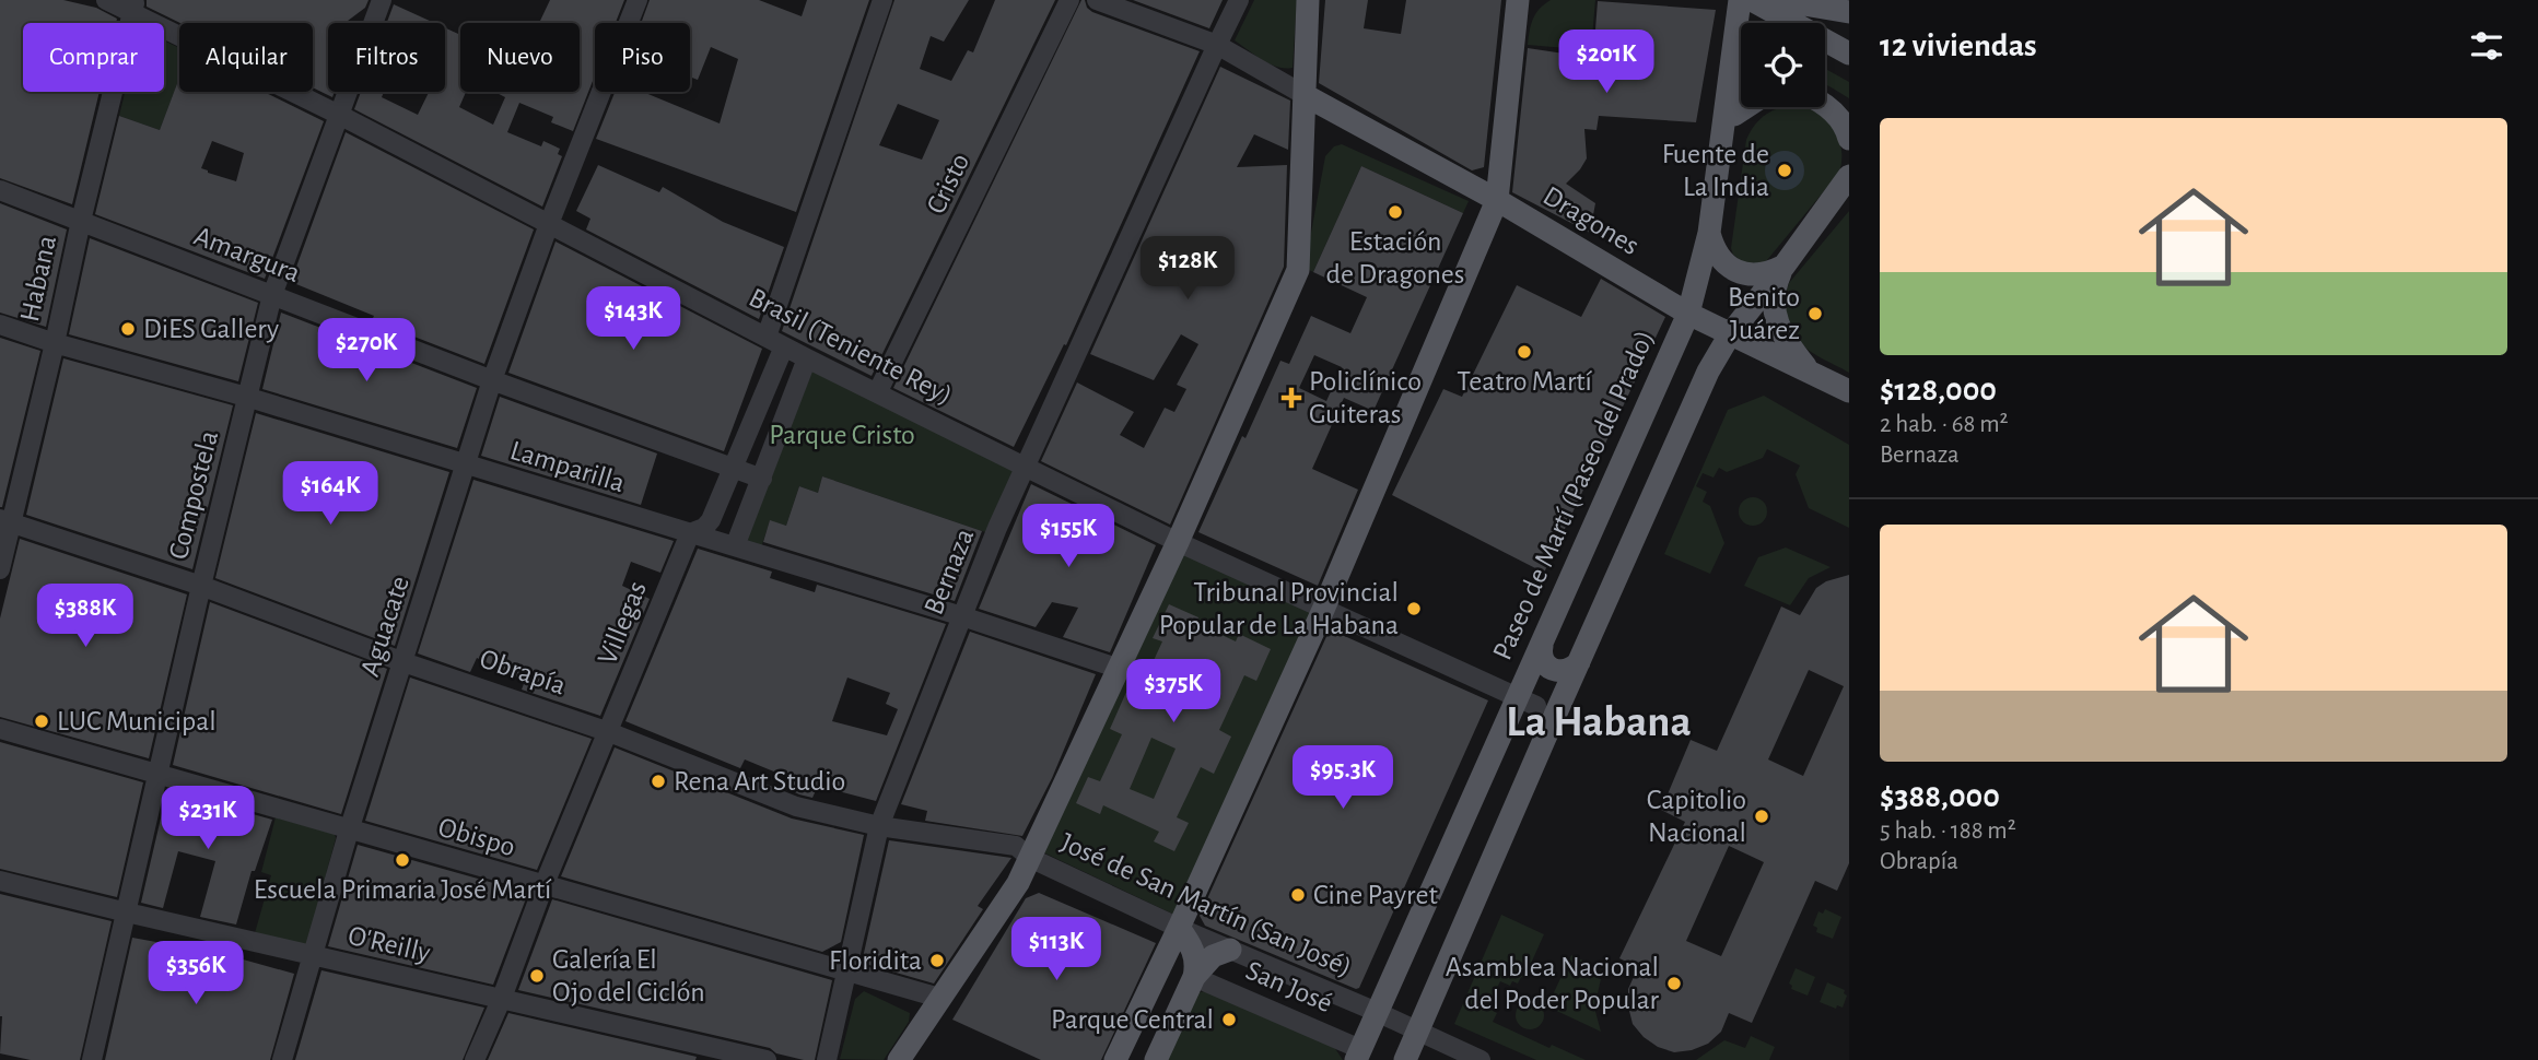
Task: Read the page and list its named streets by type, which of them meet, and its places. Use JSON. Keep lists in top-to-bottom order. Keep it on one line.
{"streets":{"main road":["Dragones","Paseo de Martí (Paseo del Prado)"],"street":["Cristo","Amargura","Habana","Brasil (Teniente Rey)","Lamparilla","Compostela","Bernaza","Villegas","Aguacate","Obrapía","Obispo","José de San Martín (San José)","O'Reilly","San José"]},"crossings":[["Cristo","Brasil (Teniente Rey)"],["Dragones","Paseo de Martí (Paseo del Prado)"],["Amargura","Habana"],["Amargura","Compostela"],["Amargura","Villegas"],["Amargura","Aguacate"],["Habana","Brasil (Teniente Rey)"],["Habana","Lamparilla"],["Habana","Obrapía"],["Brasil (Teniente Rey)","Compostela"],["Brasil (Teniente Rey)","Paseo de Martí (Paseo del Prado)"],["Brasil (Teniente Rey)","Bernaza"],["Brasil (Teniente Rey)","Villegas"],["Brasil (Teniente Rey)","Aguacate"],["Lamparilla","Compostela"],["Lamparilla","Bernaza"],["Lamparilla","Villegas"],["Lamparilla","Aguacate"],["Compostela","Obrapía"],["Compostela","Obispo"],["Compostela","O'Reilly"],["Paseo de Martí (Paseo del Prado)","José de San Martín (San José)"],["Paseo de Martí (Paseo del Prado)","San José"],["Bernaza","Obrapía"],["Bernaza","Obispo"],["Villegas","Obrapía"],["Villegas","Obispo"],["Villegas","O'Reilly"],["Aguacate","Obrapía"],["Aguacate","Obispo"],["Aguacate","O'Reilly"],["Obrapía","José de San Martín (San José)"]],"districts":["La Habana"],"parks":["Parque Cristo"],"places":{"other":["Fuente de La India","Estación de Dragones","Benito Juárez","DiES Gallery","Teatro Martí","Tribunal Provincial Popular de La Habana","LUC Municipal","Rena Art Studio","Capitolio Nacional","Escuela Primaria José Martí","Cine Payret","Floridita","Galería El Ojo del Ciclón","Asamblea Nacional del Poder Popular","Parque Central"],"health":["Policlínico Guiteras"]},"page":{"heading":"12 viviendas","chip":["Comprar","Alquilar","Filtros","Nuevo","Piso"],"price":["$201K","$128K","$143K","$270K","$164K","$155K","$388K","$375K","$95.3K","$231K","$113K","$356K"],"list":[{"name":"$128,000","note":"2 hab. · 68 m² · Bernaza"},{"name":"$388,000","note":"5 hab. · 188 m² · Obrapía"}]}}
